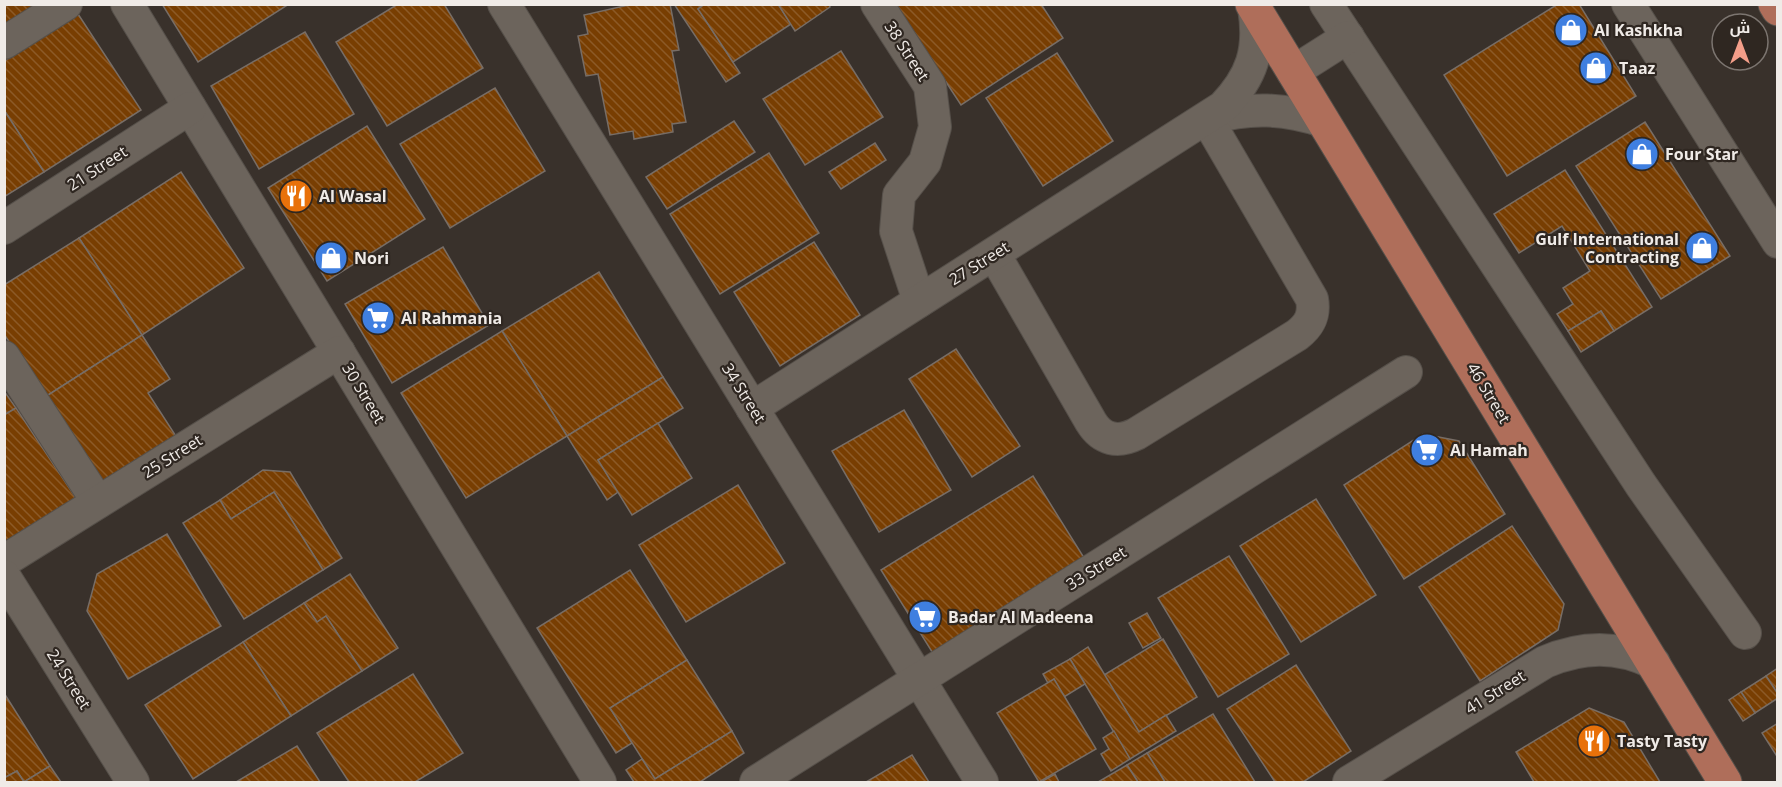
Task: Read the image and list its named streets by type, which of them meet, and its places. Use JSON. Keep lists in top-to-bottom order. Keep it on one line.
{"streets":{"main road":["46 Street"],"street":["38 Street","21 Street","27 Street","30 Street","34 Street","25 Street","33 Street","24 Street","41 Street"]},"crossings":[["38 Street","27 Street"],["21 Street","30 Street"],["27 Street","34 Street"],["27 Street","46 Street"],["30 Street","25 Street"],["34 Street","33 Street"],["46 Street","41 Street"]],"places":{"shop":["Al Kashkha","Taaz","Four Star","Gulf International Contracting","Nori"],"restaurant":["Al Wasal","Tasty Tasty"],"supermarket":["Al Rahmania","Al Hamah","Badar Al Madeena"]},"north":"top"}
